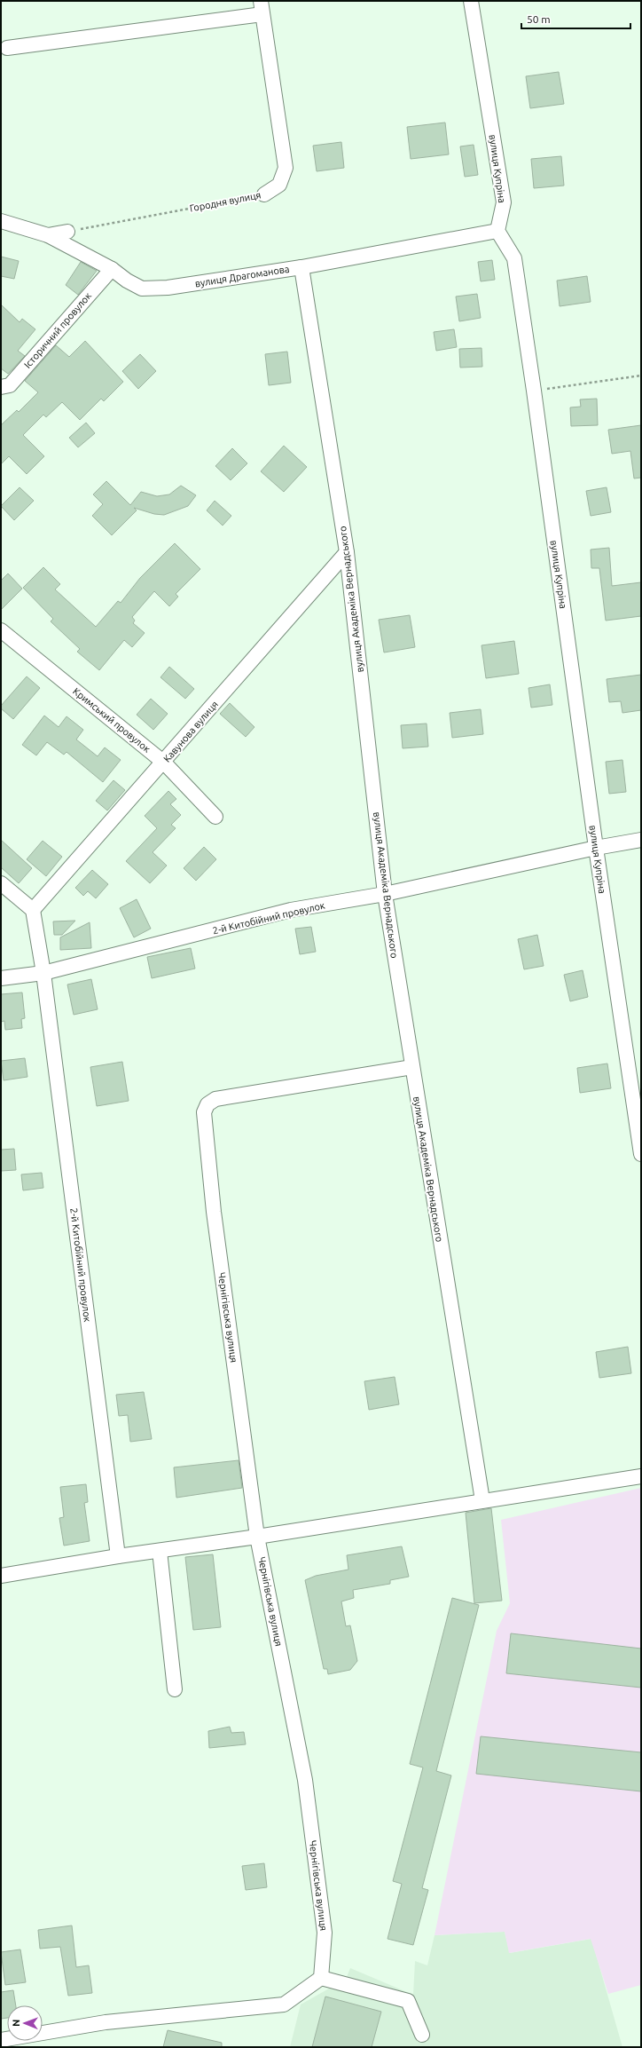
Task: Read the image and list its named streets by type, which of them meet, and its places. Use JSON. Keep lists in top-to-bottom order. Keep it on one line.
{"streets":{"street":["вулиця Купріна","Городня вулиця","вулиця Драгоманова","Історичний провулок","вулиця Академіка Вернадського","Кримський провулок","Кавунова вулиця","2-й Китобійний провулок","Чернігівська вулиця"]},"crossings":[["вулиця Купріна","вулиця Драгоманова"],["вулиця Купріна","2-й Китобійний провулок"],["вулиця Драгоманова","Історичний провулок"],["вулиця Драгоманова","вулиця Академіка Вернадського"],["вулиця Академіка Вернадського","Кавунова вулиця"],["вулиця Академіка Вернадського","2-й Китобійний провулок"],["вулиця Академіка Вернадського","Чернігівська вулиця"],["Кримський провулок","Кавунова вулиця"]],"scale_bar":"50 m","north":"left"}
